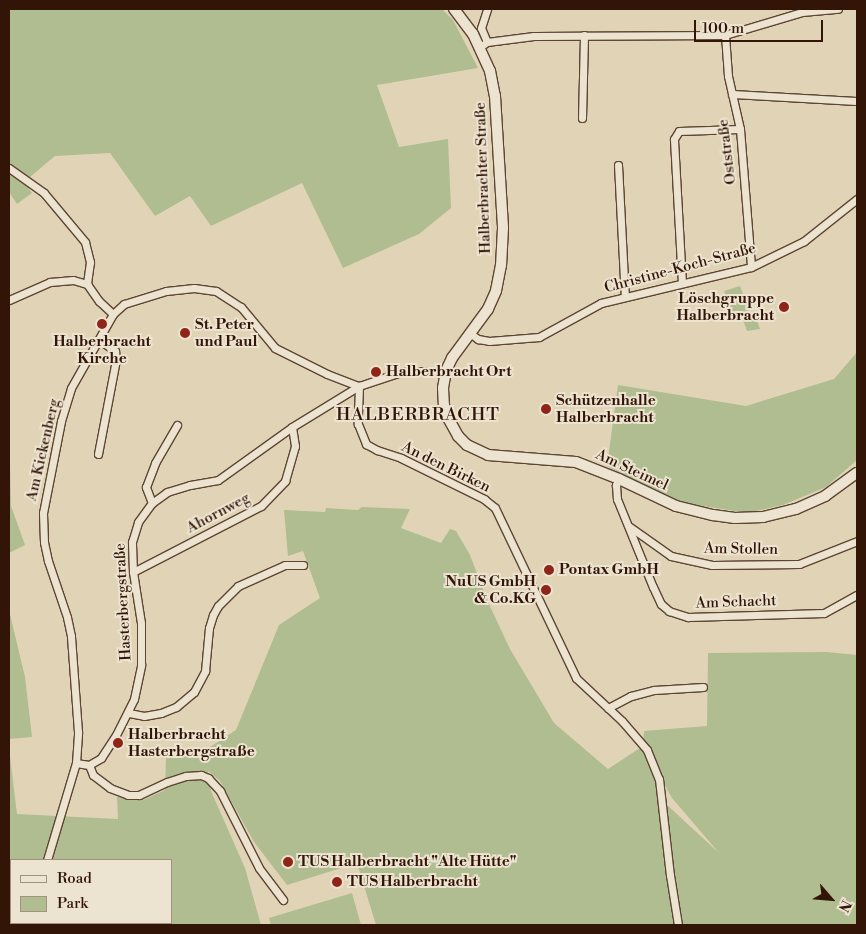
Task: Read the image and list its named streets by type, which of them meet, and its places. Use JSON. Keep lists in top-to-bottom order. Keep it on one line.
{"streets":{"main road":["Halberbrachter Straße","Am Steimel"],"street":["Oststraße","Christine-Koch-Straße","Am Kickenberg","An den Birken","Ahornweg","Am Stollen","Hasterbergstraße","Am Schacht"]},"crossings":[["Oststraße","Christine-Koch-Straße"],["Halberbrachter Straße","Christine-Koch-Straße"],["Halberbrachter Straße","Am Steimel"],["Halberbrachter Straße","Hasterbergstraße"],["An den Birken","Hasterbergstraße"],["Am Steimel","Hasterbergstraße"],["Am Steimel","Am Schacht"],["Ahornweg","Hasterbergstraße"],["Am Stollen","Am Schacht"]],"districts":["HALBERBRACHT"],"places":["Löschgruppe Halberbracht","Halberbracht Kirche","St. Peter und Paul","Halberbracht Ort","Schützenhalle Halberbracht","Pontax GmbH","NuUS GmbH & Co.KG","Halberbracht Hasterbergstraße","TUS Halberbracht \"Alte Hütte\"","TUS Halberbracht"],"legend":["Road","Park"],"scale_bar":"100 m","north":"bottom right"}
